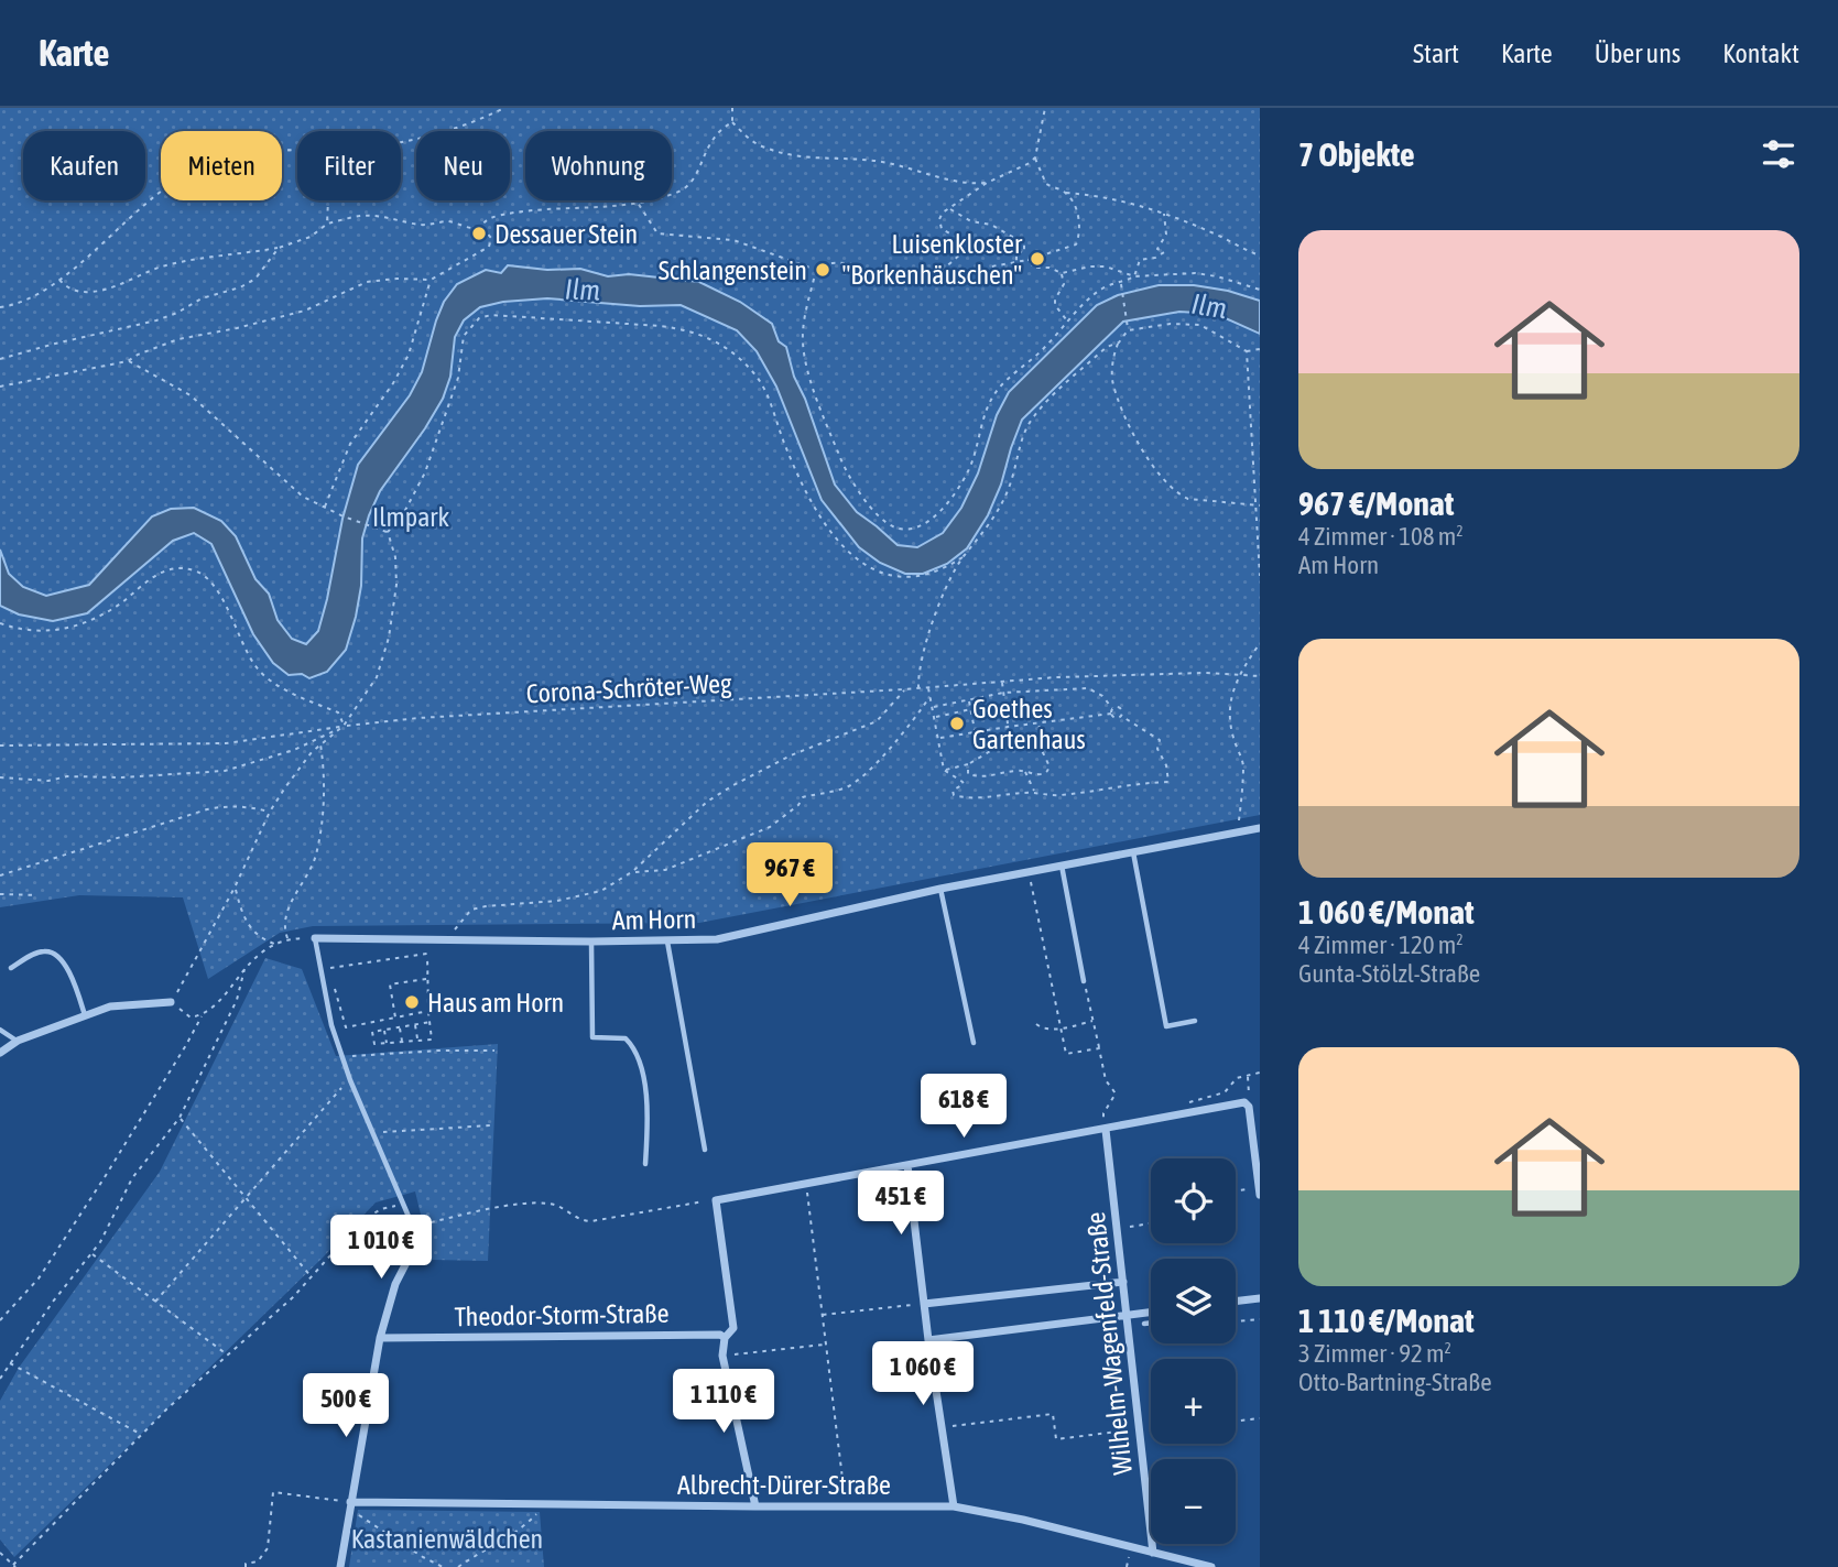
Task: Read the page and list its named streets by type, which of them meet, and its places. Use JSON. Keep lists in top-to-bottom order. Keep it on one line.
{"streets":{"street":["Am Horn","Theodor-Storm-Straße","Wilhelm-Wagenfeld-Straße","Albrecht-Dürer-Straße"],"path":["Corona-Schröter-Weg"]},"crossings":[["Wilhelm-Wagenfeld-Straße","Albrecht-Dürer-Straße"]],"water":["Ilm"],"parks":["Ilmpark","Kastanienwäldchen"],"places":["Dessauer Stein","Luisenkloster \"Borkenhäuschen\"","Schlangenstein","Goethes Gartenhaus","Haus am Horn"],"page":{"header":"Karte","nav":["Start","Karte","Über uns","Kontakt"],"heading":"7 Objekte","chip":["Kaufen","Mieten","Filter","Neu","Wohnung"],"list":[{"name":"967 €/Monat","note":"4 Zimmer · 108 m² · Am Horn"},{"name":"1 060 €/Monat","note":"4 Zimmer · 120 m² · Gunta-Stölzl-Straße"},{"name":"1 110 €/Monat","note":"3 Zimmer · 92 m² · Otto-Bartning-Straße"}],"price":["967 €","618 €","451 €","1 010 €","1 060 €","1 110 €","500 €"],"map_buttons":["+","−"]}}
